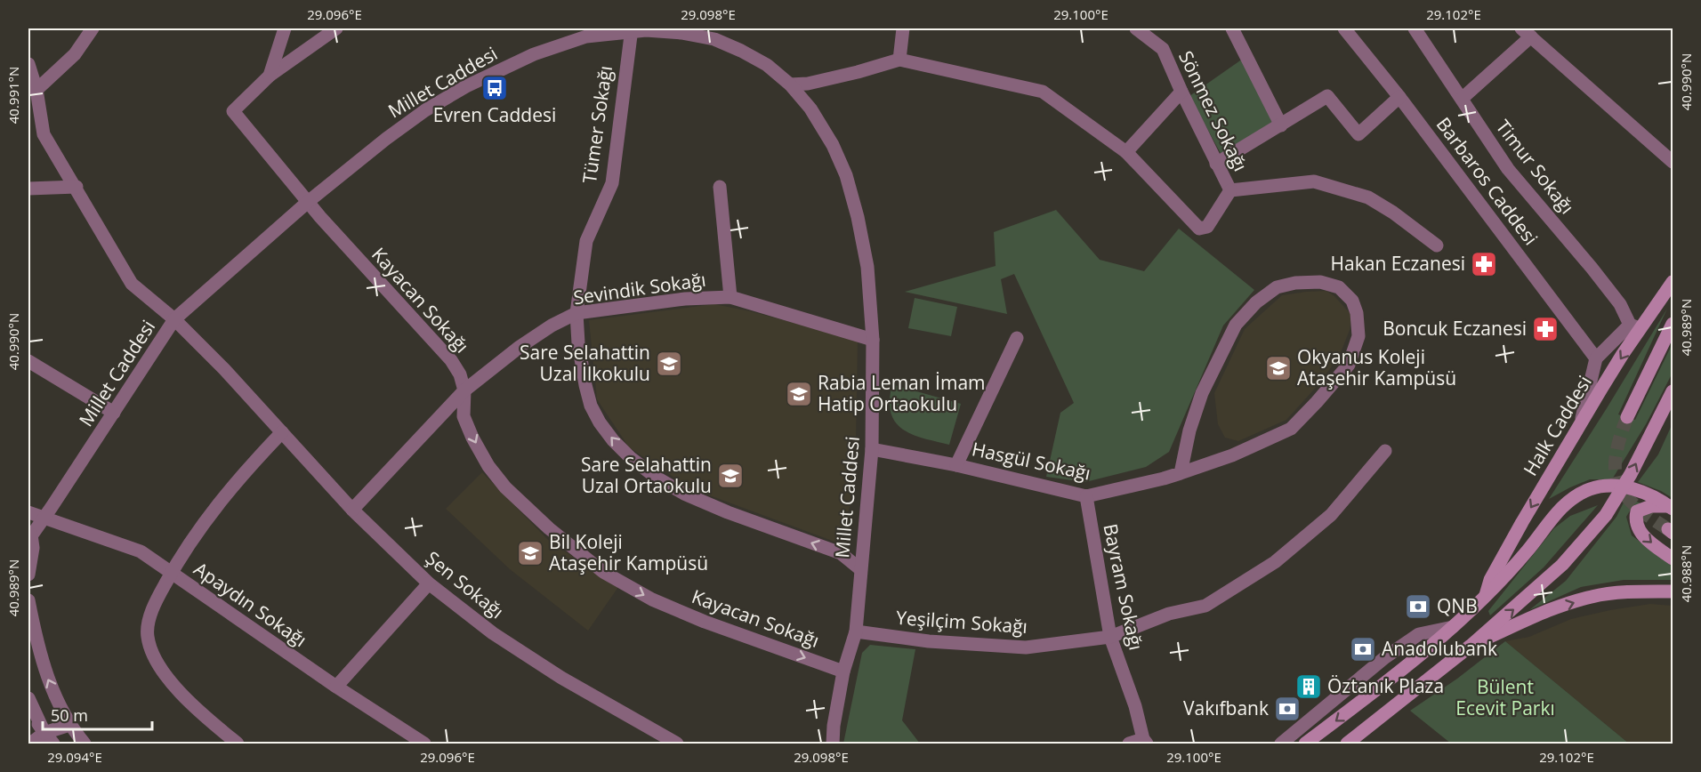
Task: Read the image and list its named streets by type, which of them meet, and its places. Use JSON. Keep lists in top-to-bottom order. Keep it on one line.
{"streets":{"main road":["Halk Caddesi"],"street":["Millet Caddesi","Sönmez Sokağı","Tümer Sokağı","Timur Sokağı","Barbaros Caddesi","Sevindik Sokağı","Kayacan Sokağı","Hasgül Sokağı","Şen Sokağı","Bayram Sokağı","Apaydın Sokağı","Yeşilçim Sokağı"]},"crossings":[["Millet Caddesi","Tümer Sokağı"],["Millet Caddesi","Sevindik Sokağı"],["Millet Caddesi","Kayacan Sokağı"],["Millet Caddesi","Hasgül Sokağı"],["Millet Caddesi","Şen Sokağı"],["Millet Caddesi","Apaydın Sokağı"],["Millet Caddesi","Yeşilçim Sokağı"],["Tümer Sokağı","Sevindik Sokağı"],["Timur Sokağı","Halk Caddesi"],["Sevindik Sokağı","Kayacan Sokağı"],["Sevindik Sokağı","Şen Sokağı"],["Hasgül Sokağı","Bayram Sokağı"],["Bayram Sokağı","Yeşilçim Sokağı"]],"one_way":["Tümer Sokağı","Kayacan Sokağı"],"parks":["Bülent Ecevit Parkı"],"places":{"bus stop":["Evren Caddesi"],"pharmacy":["Hakan Eczanesi","Boncuk Eczanesi"],"school or university":["Sare Selahattin Uzal İlkokulu","Okyanus Koleji Ataşehir Kampüsü","Rabia Leman İmam Hatip Ortaokulu","Sare Selahattin Uzal Ortaokulu","Bil Koleji Ataşehir Kampüsü"],"bank":["QNB","Anadolubank","Vakıfbank"],"building":["Öztanık Plaza"]},"scale_bar":"50 m","coordinates":["29.096°E","29.098°E","29.100°E","29.102°E","40.990°N","40.991°N","40.989°N","40.988°N","29.094°E"]}
